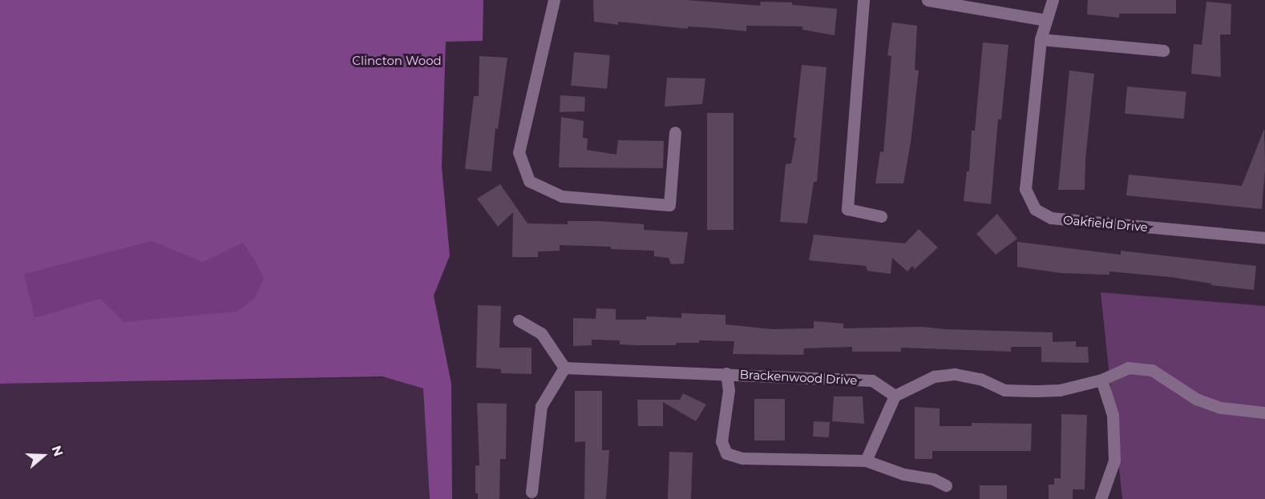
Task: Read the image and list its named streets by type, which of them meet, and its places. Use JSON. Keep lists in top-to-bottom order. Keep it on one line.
{"streets":{"street":["Oakfield Drive","Brackenwood Drive"]},"parks":["Clincton Wood"],"north":"right"}
